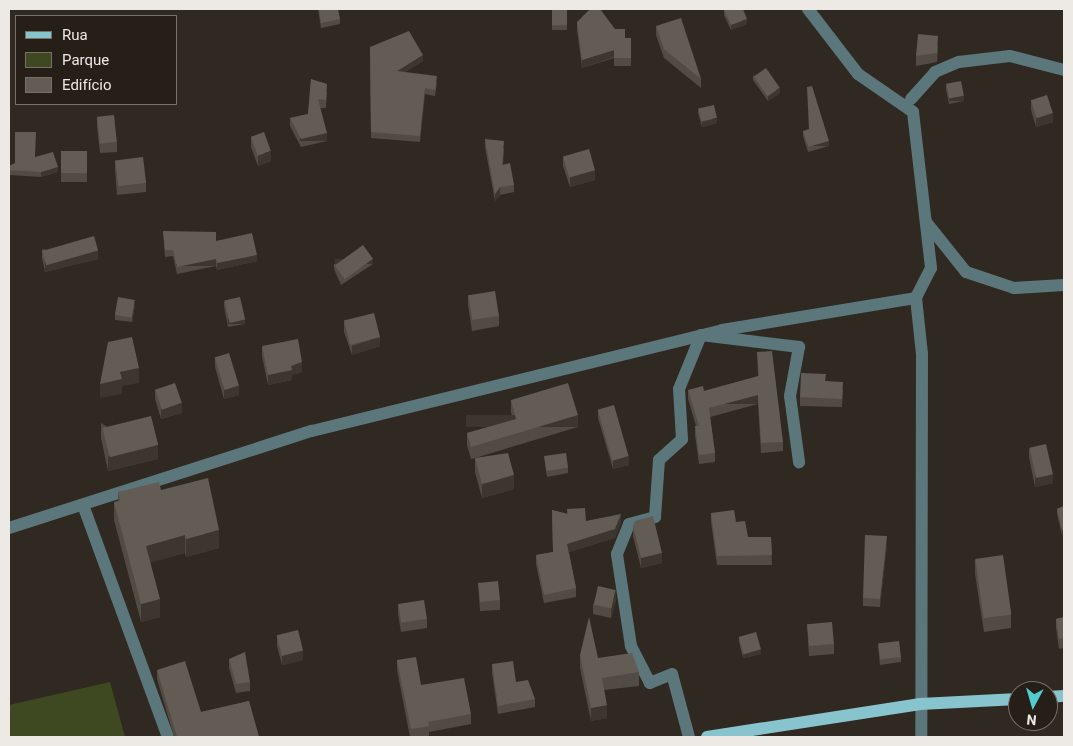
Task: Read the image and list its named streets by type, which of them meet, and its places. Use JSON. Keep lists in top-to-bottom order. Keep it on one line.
{"legend":["Rua","Parque","Edifício"],"north":"bottom"}
